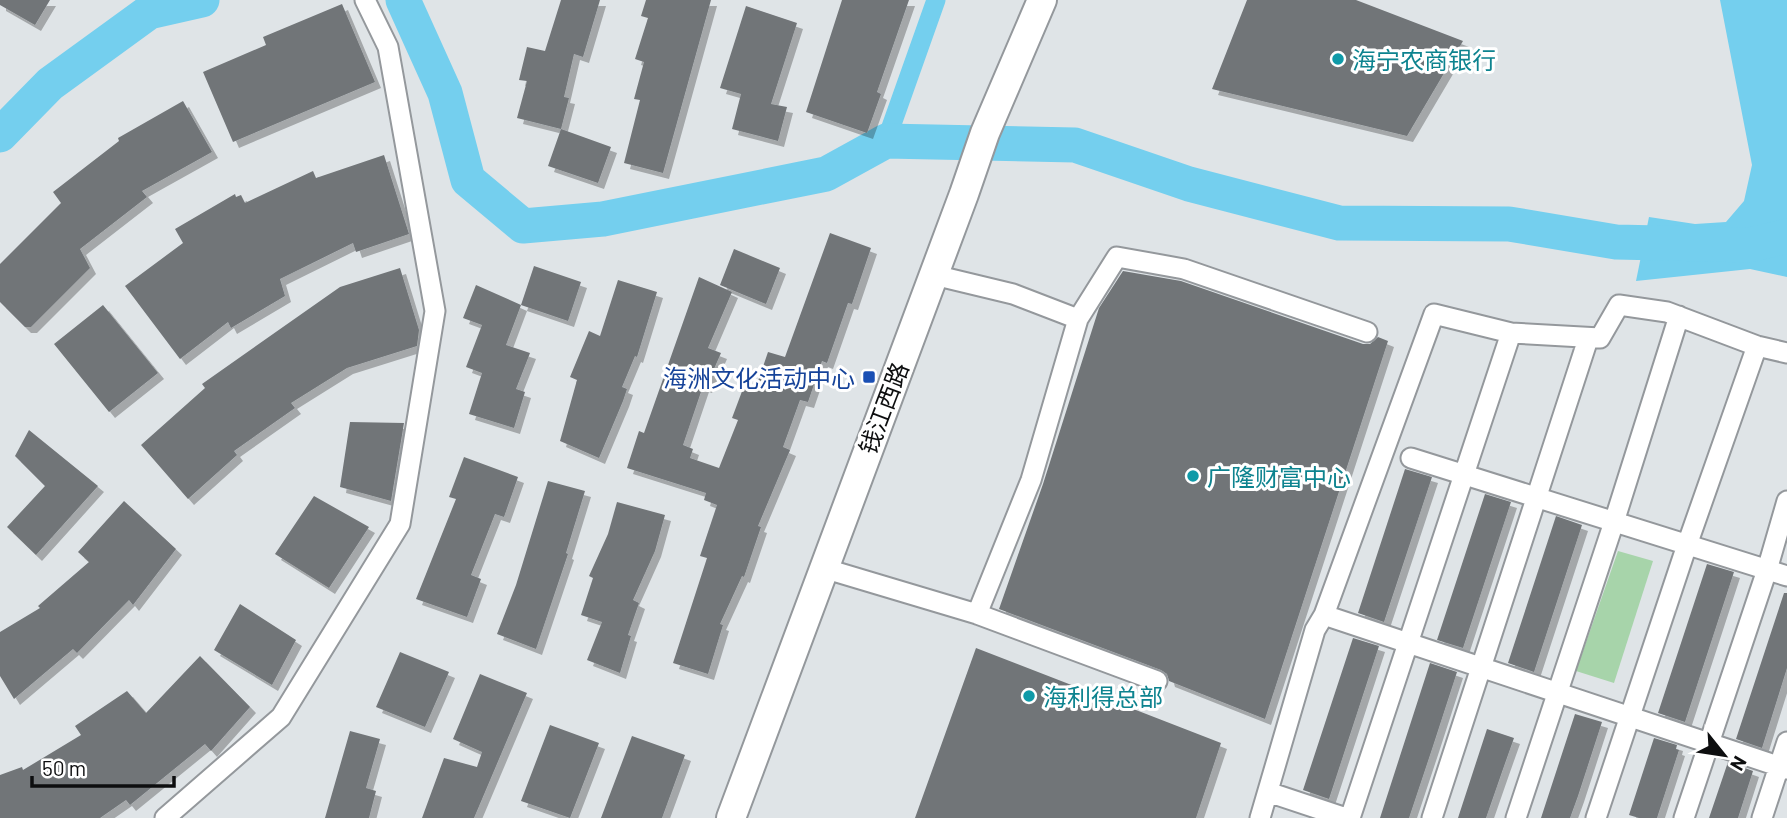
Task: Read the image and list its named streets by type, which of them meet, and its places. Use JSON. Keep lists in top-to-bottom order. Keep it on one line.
{"streets":{"main road":["钱江西路"]},"places":{"other":["海宁农商银行","广隆财富中心","海利得总部"],"transit":["海洲文化活动中心"]},"scale_bar":"50 m","north":"bottom right"}
